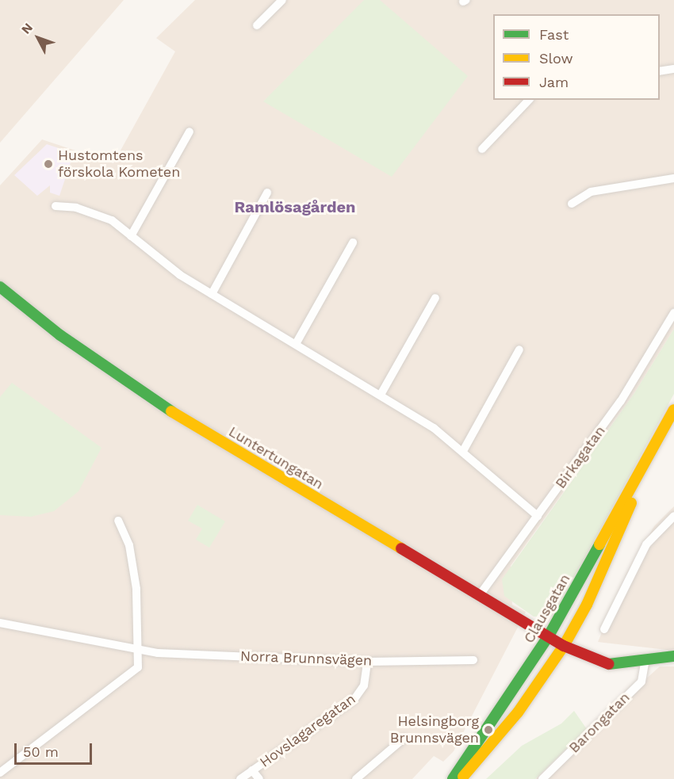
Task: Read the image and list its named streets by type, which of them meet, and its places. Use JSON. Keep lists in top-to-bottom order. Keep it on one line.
{"streets":{"main road":["Luntertungatan","Clausgatan"],"street":["Birkagatan","Norra Brunnsvägen","Barongatan","Hovslagaregatan"]},"crossings":[["Birkagatan","Luntertungatan"],["Luntertungatan","Clausgatan"],["Luntertungatan","Barongatan"],["Norra Brunnsvägen","Hovslagaregatan"]],"districts":["Ramlösagården"],"places":["Hustomtens förskola Kometen","Helsingborg Brunnsvägen"],"legend":["Fast","Slow","Jam"],"scale_bar":"50 m","north":"top left"}
